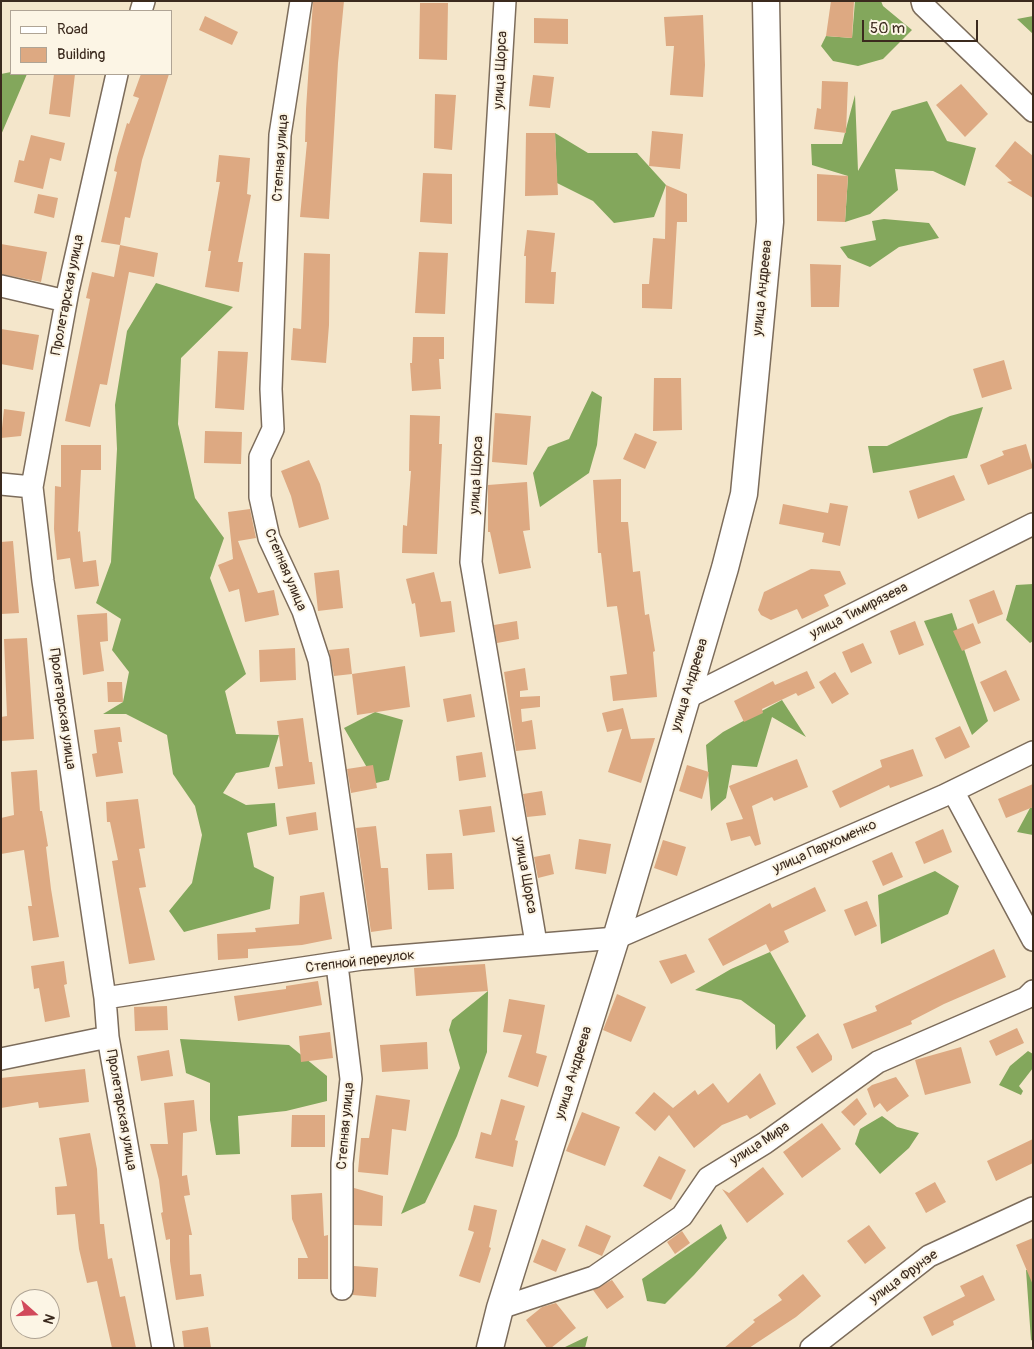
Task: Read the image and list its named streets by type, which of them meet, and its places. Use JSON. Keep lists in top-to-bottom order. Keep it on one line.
{"streets":{"main road":["улица Андреева"],"street":["улица Щорса","Степная улица","Пролетарская улица","улица Тимирязева","улица Пархоменко","Степной переулок","улица Мира","улица Фрунзе"]},"crossings":[["улица Щорса","Степной переулок"],["Степная улица","Степной переулок"],["улица Андреева","улица Тимирязева"],["улица Андреева","улица Пархоменко"],["улица Андреева","Степной переулок"],["улица Андреева","улица Мира"],["Пролетарская улица","Степной переулок"],["улица Пархоменко","Степной переулок"]],"legend":["Road","Building"],"scale_bar":"50 m","north":"right"}
